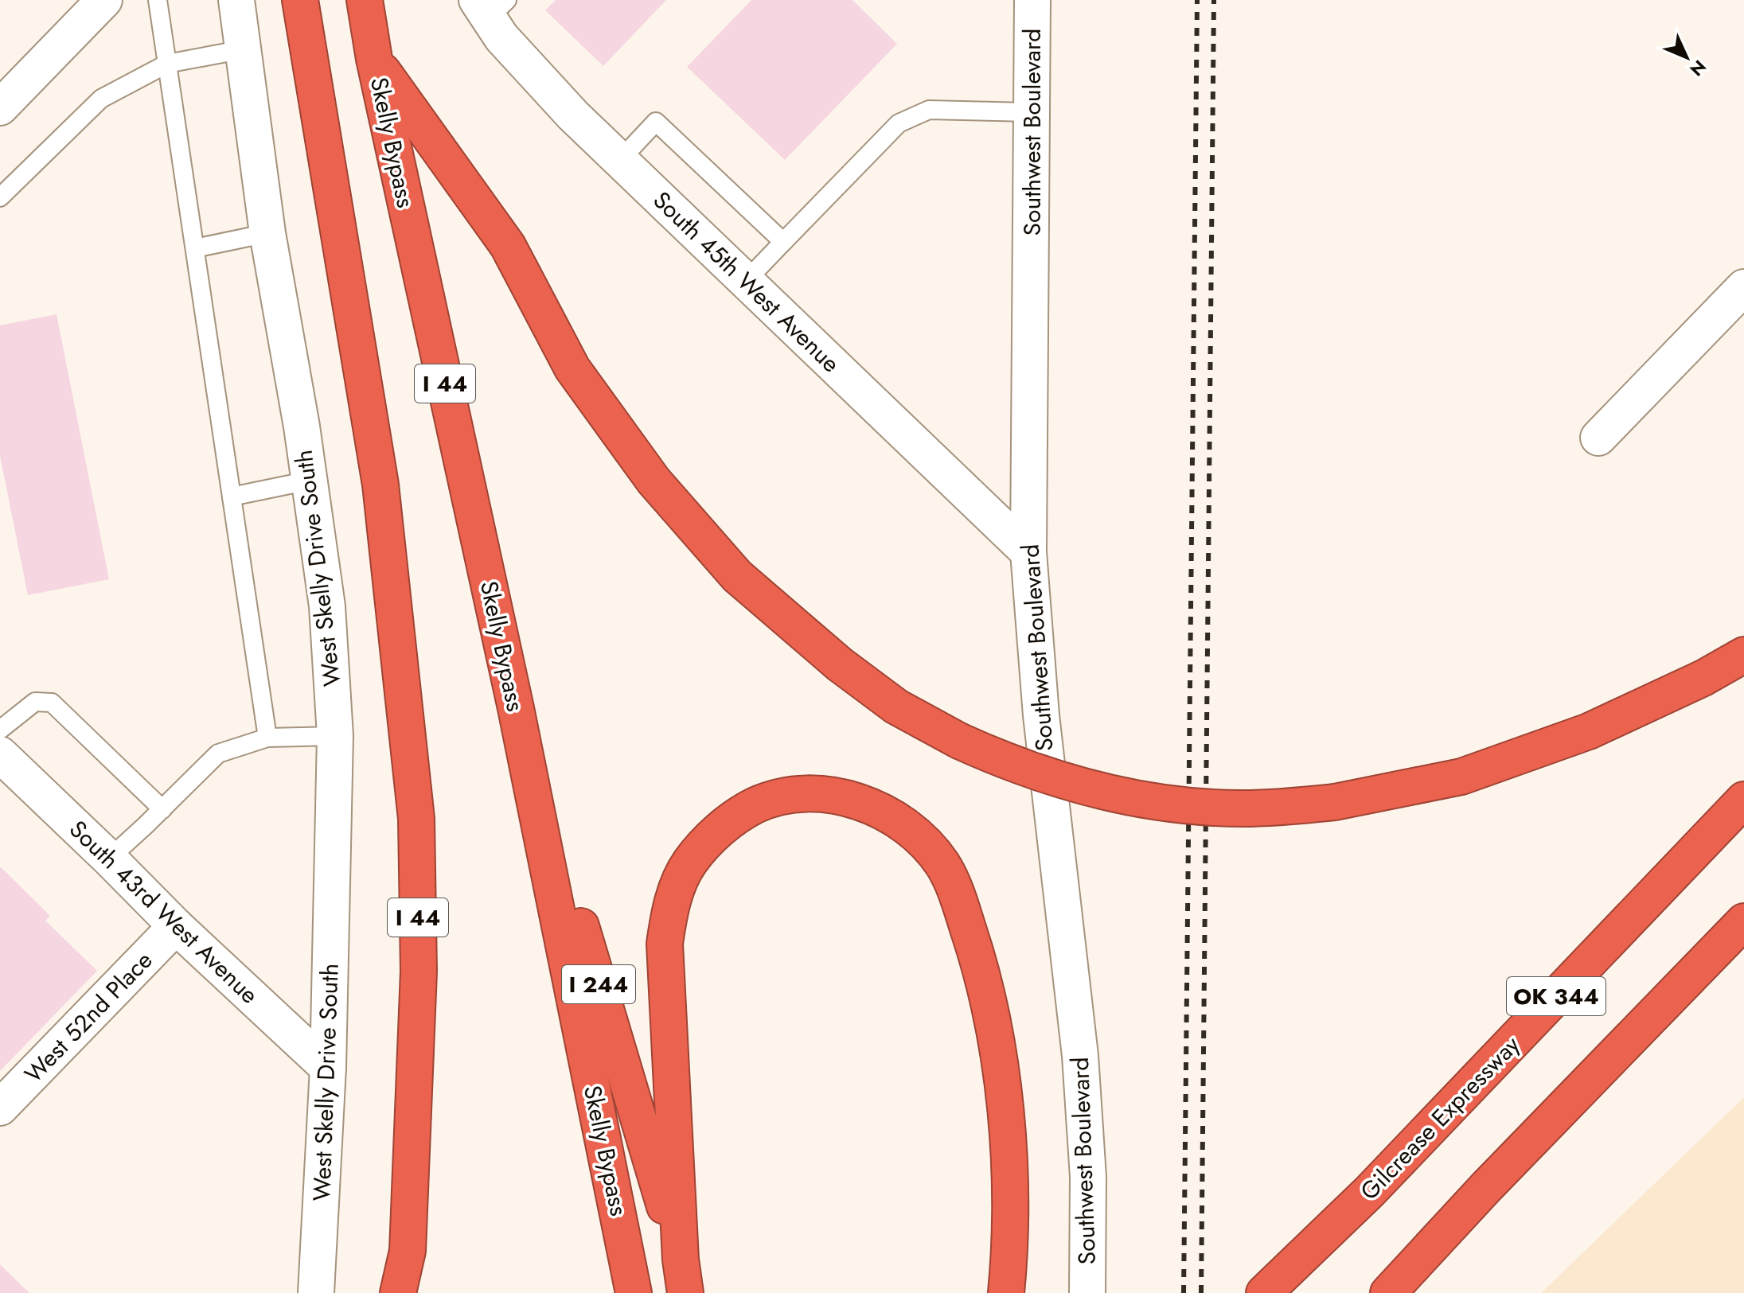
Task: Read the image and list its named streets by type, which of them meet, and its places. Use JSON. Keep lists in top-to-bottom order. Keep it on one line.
{"streets":{"highway":["Skelly Bypass","I 44","I 244","OK 344","Gilcrease Expressway"],"street":["Southwest Boulevard","South 45th West Avenue","West Skelly Drive South","South 43rd West Avenue","West 52nd Place"]},"crossings":[["Southwest Boulevard","South 45th West Avenue"],["Skelly Bypass","I 244"],["West Skelly Drive South","South 43rd West Avenue"],["South 43rd West Avenue","West 52nd Place"]],"north":"bottom right"}
